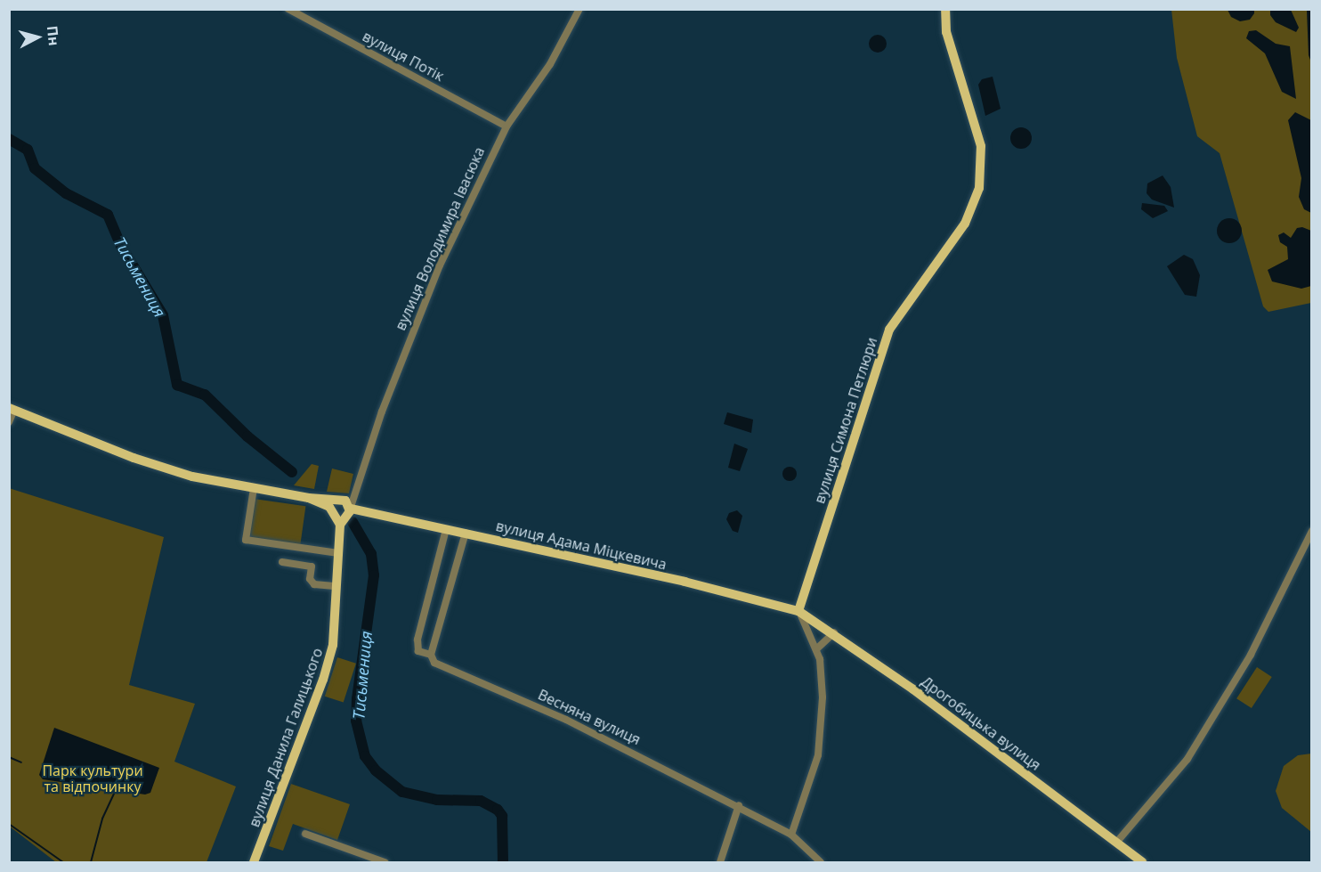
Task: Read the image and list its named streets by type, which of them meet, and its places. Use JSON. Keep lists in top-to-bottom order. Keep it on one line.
{"streets":{"main road":["вулиця Симона Петлюри","вулиця Адама Міцкевича","Дрогобицька вулиця","вулиця Данила Галицького"],"street":["вулиця Потік","вулиця Володимира Івасюка","Весняна вулиця"]},"crossings":[["вулиця Потік","вулиця Володимира Івасюка"],["вулиця Володимира Івасюка","вулиця Адама Міцкевича"],["вулиця Симона Петлюри","вулиця Адама Міцкевича"],["вулиця Симона Петлюри","Дрогобицька вулиця"],["вулиця Адама Міцкевича","Весняна вулиця"],["вулиця Адама Міцкевича","Дрогобицька вулиця"]],"water":["Тисьмениця"],"parks":["Парк культури та відпочинку"],"north":"right"}
